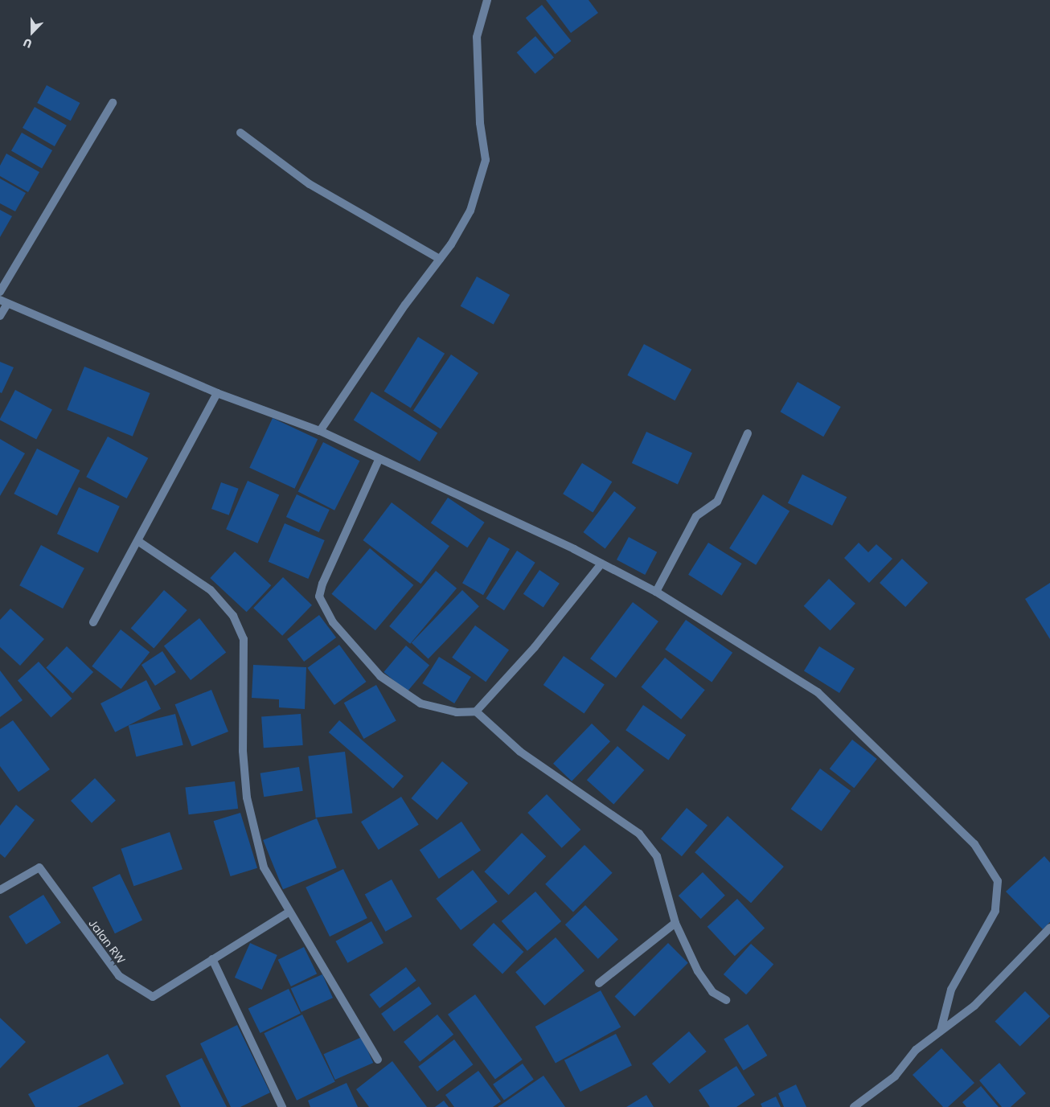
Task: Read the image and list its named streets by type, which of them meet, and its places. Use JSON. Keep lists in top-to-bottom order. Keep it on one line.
{"streets":{"street":["Jalan RW"]},"north":"bottom"}
